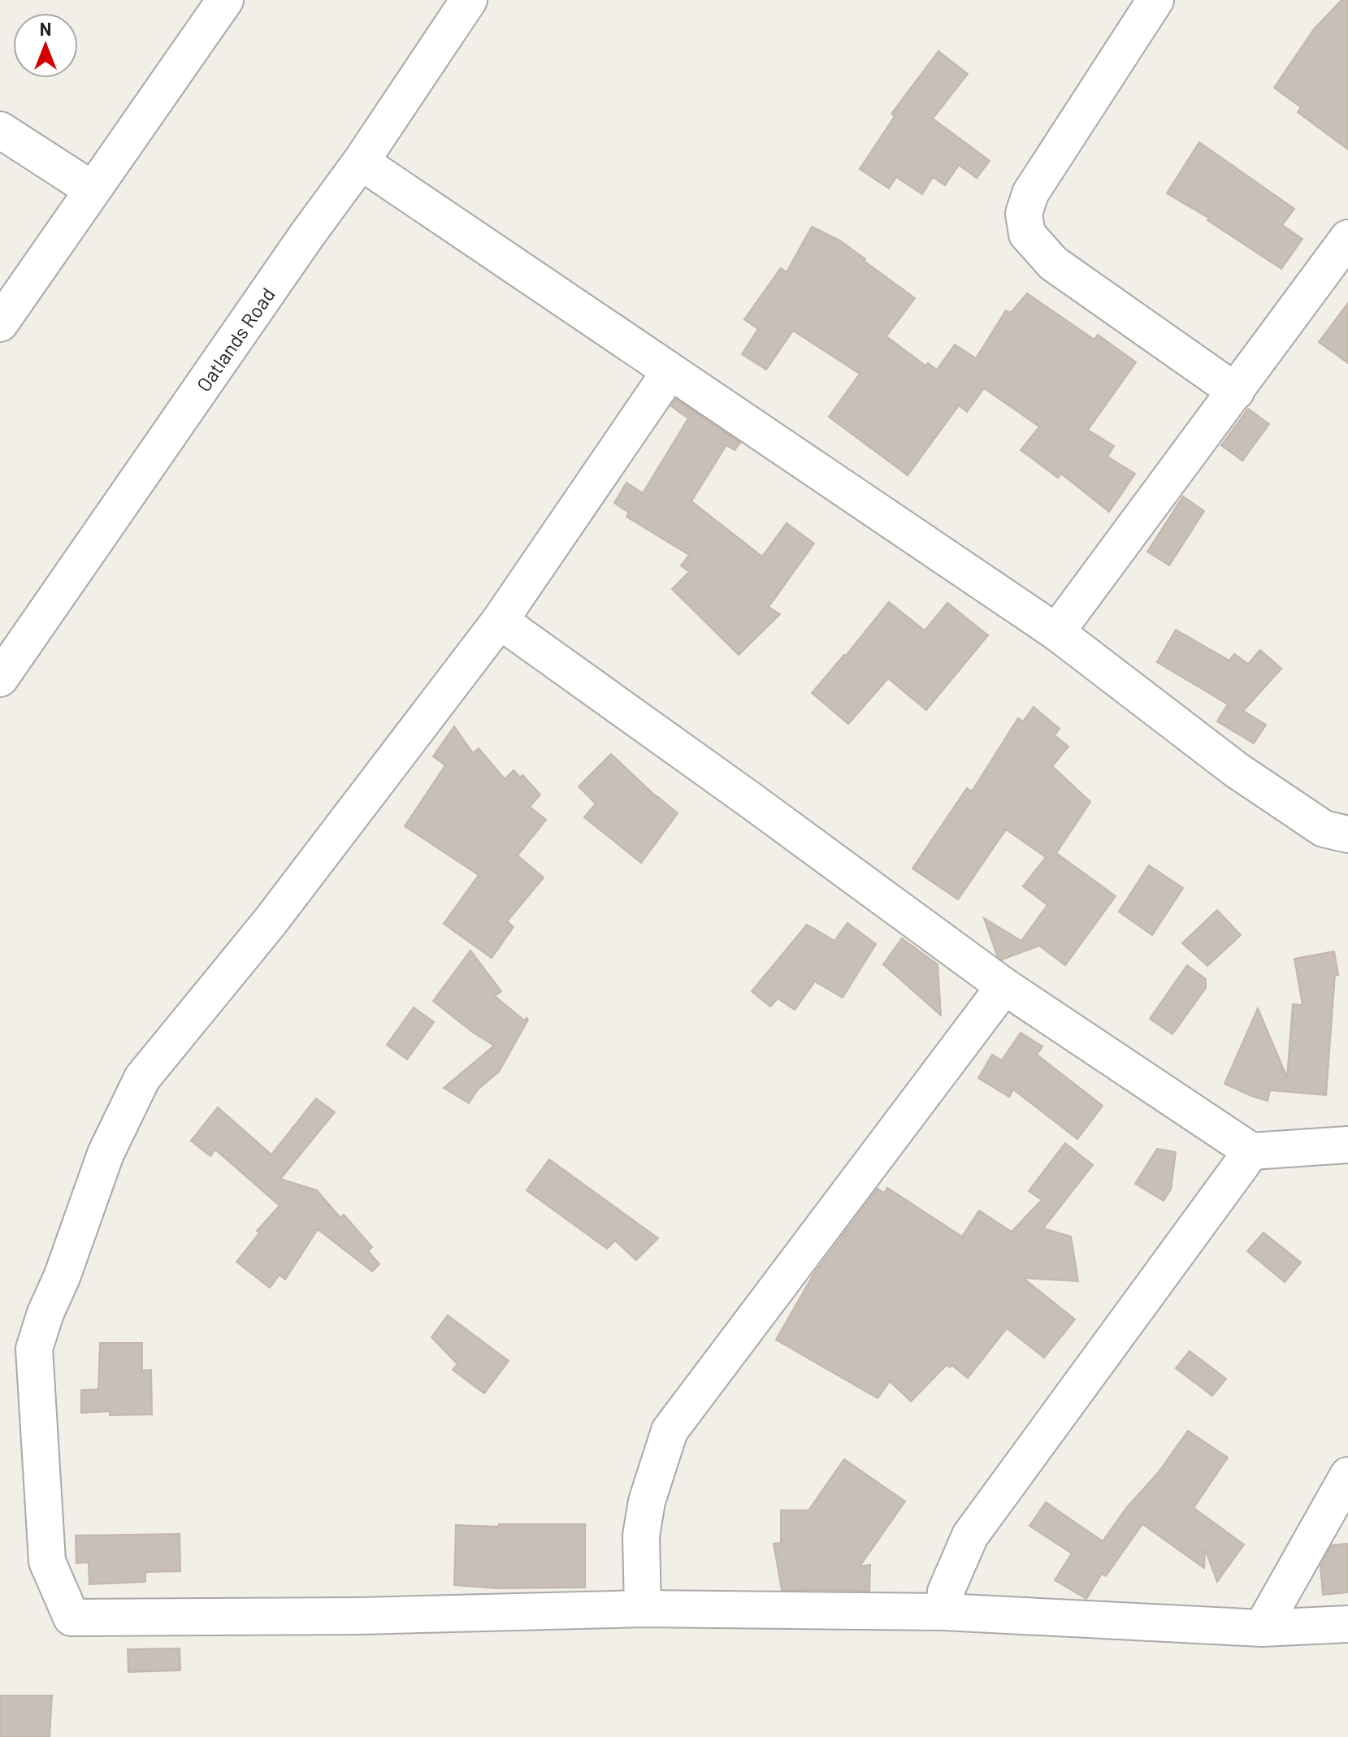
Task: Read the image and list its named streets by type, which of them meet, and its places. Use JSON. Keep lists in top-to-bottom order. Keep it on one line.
{"streets":{"street":["Oatlands Road"]},"north":"top"}
